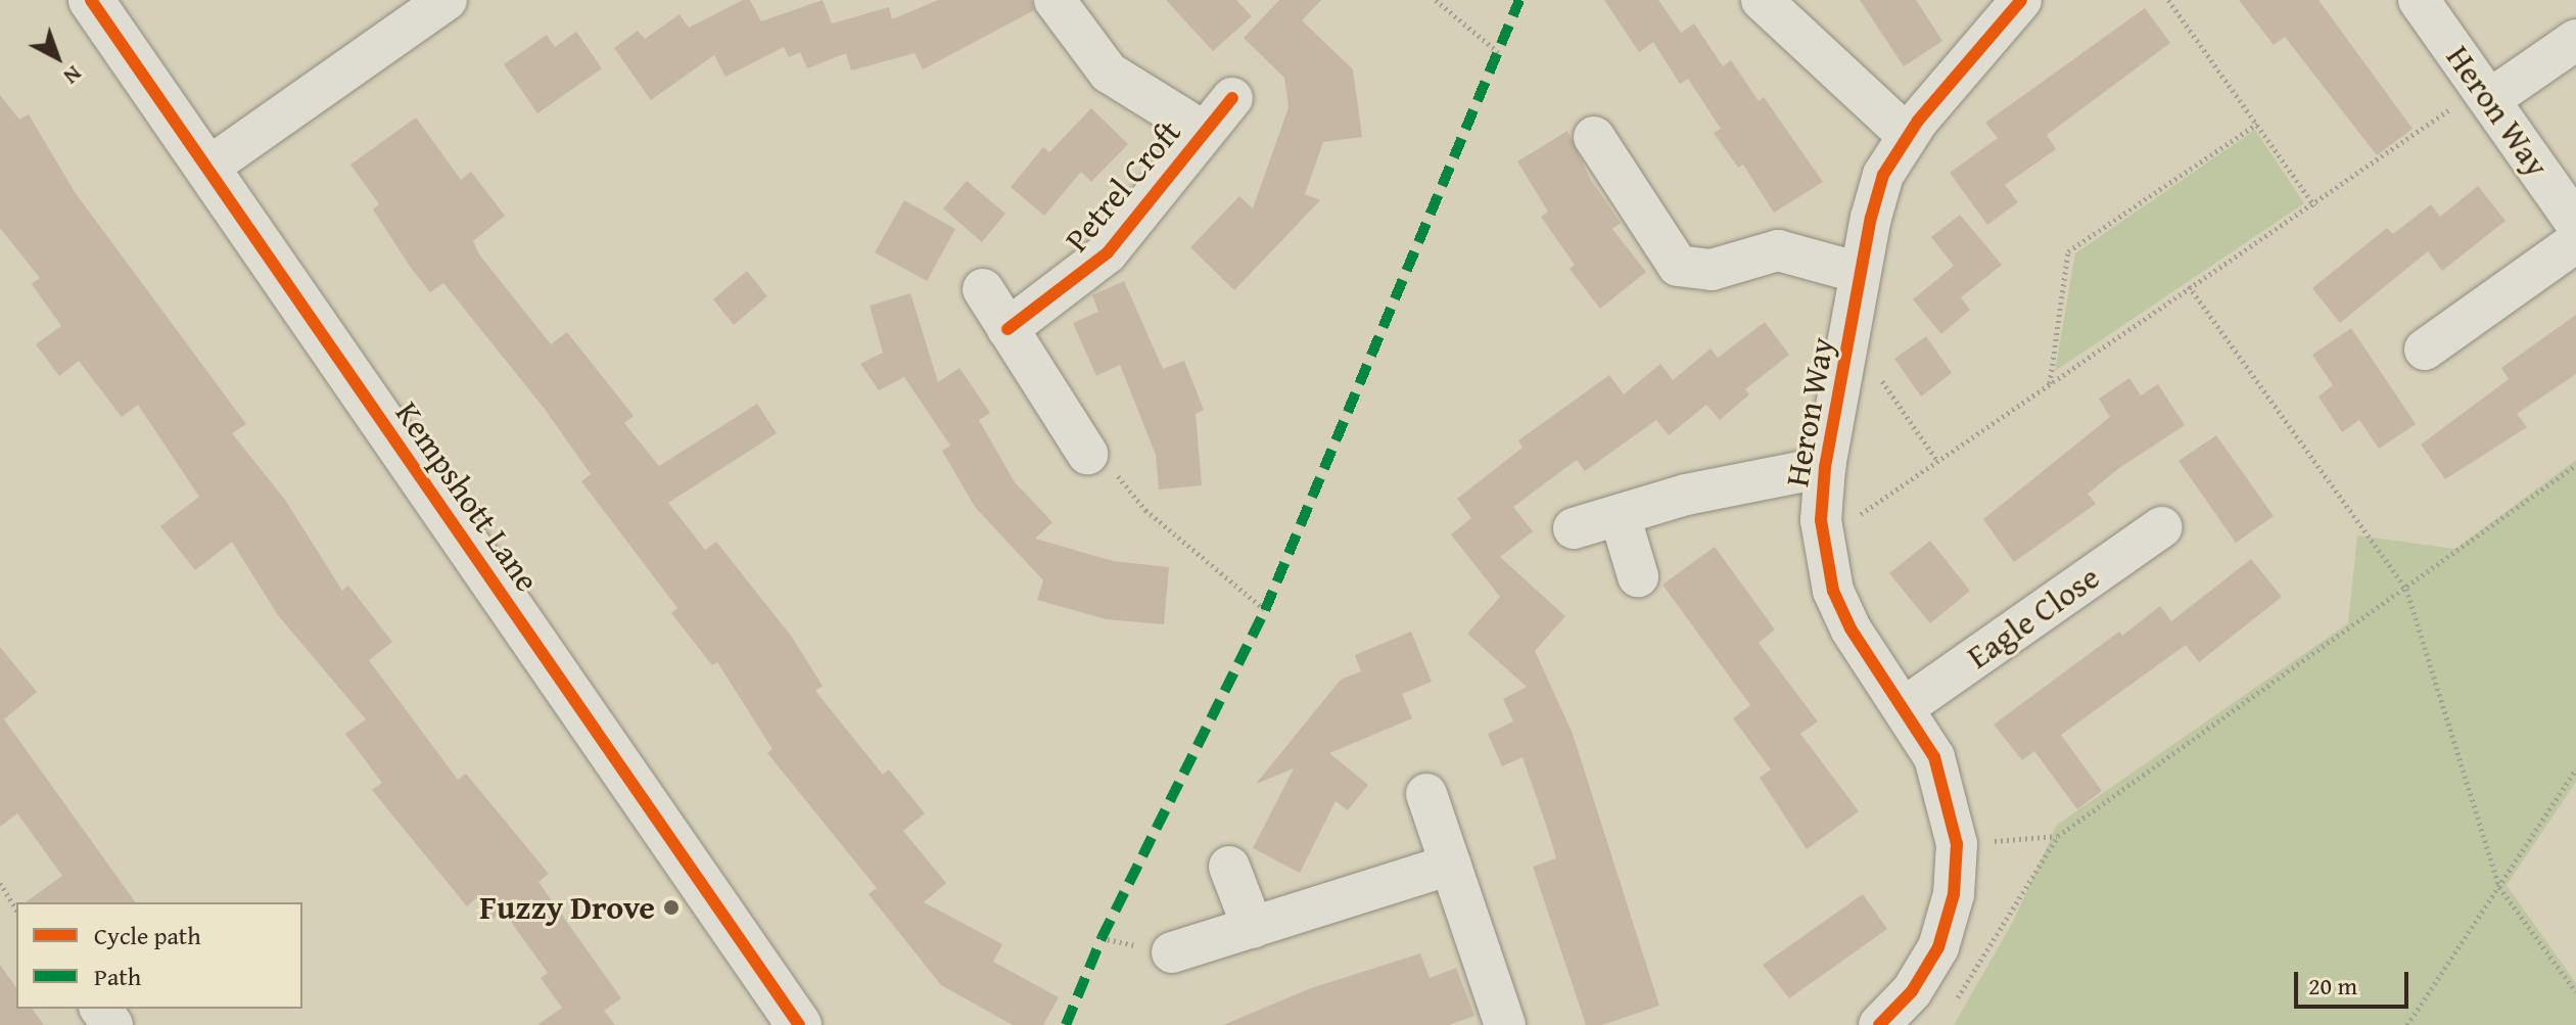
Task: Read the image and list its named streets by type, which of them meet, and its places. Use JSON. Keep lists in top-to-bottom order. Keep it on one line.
{"streets":{"street":["Heron Way","Petrel Croft","Kempshott Lane","Eagle Close"]},"crossings":[["Heron Way","Eagle Close"]],"places":["Fuzzy Drove"],"legend":["Cycle path","Path"],"scale_bar":"20 m","north":"bottom right"}
